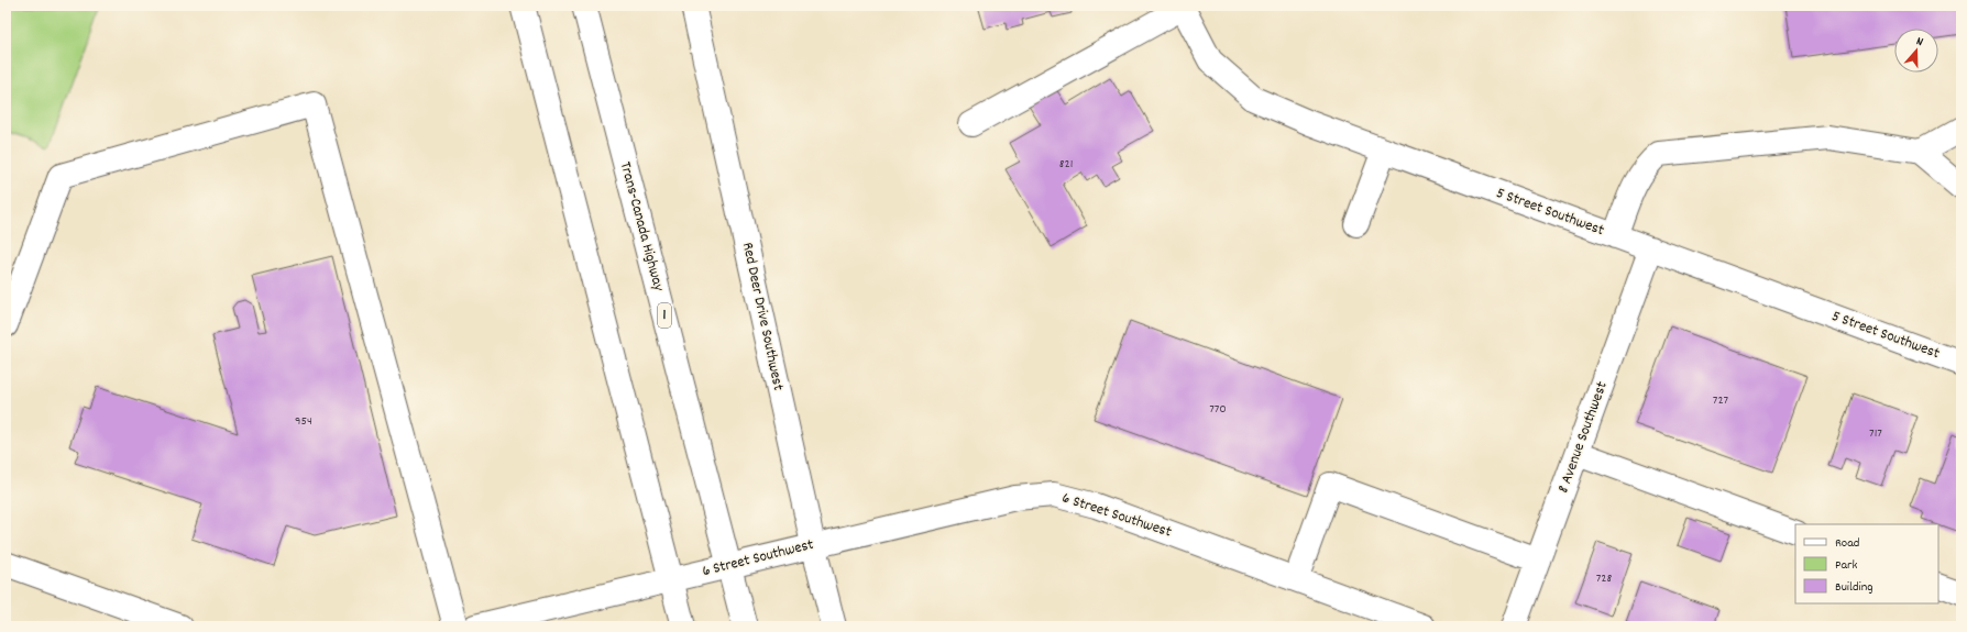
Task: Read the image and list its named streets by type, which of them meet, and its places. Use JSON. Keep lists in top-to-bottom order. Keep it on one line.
{"streets":{"main road":["5 Street Southwest","Trans-Canada Highway","1","Red Deer Drive Southwest","8 Avenue Southwest","6 Street Southwest"]},"crossings":[["5 Street Southwest","8 Avenue Southwest"],["Trans-Canada Highway","6 Street Southwest"],["Red Deer Drive Southwest","6 Street Southwest"]],"house_numbers":["821","727","770","954","717","728"],"legend":["Road","Park","Building"],"north":"top"}
